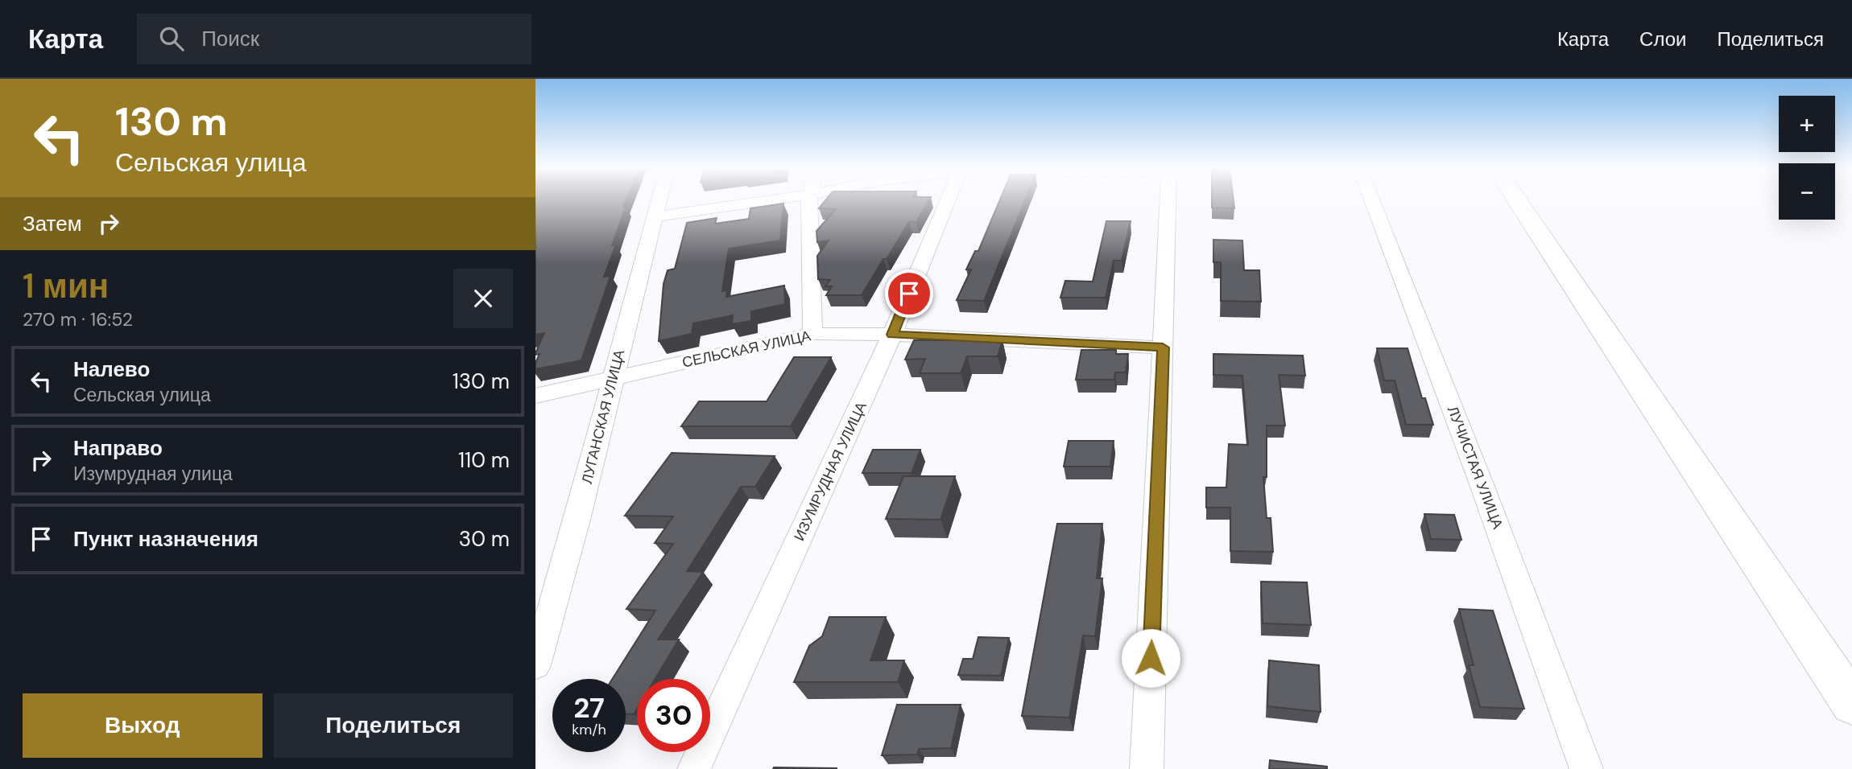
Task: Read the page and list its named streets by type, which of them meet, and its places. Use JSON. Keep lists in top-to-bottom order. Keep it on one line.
{"streets":{"street":["СЕЛЬСКАЯ УЛИЦА","ЛУГАНСКАЯ УЛИЦА","ЛУЧИСТАЯ УЛИЦА","ИЗУМРУДНАЯ УЛИЦА"]},"crossings":[["СЕЛЬСКАЯ УЛИЦА","ЛУГАНСКАЯ УЛИЦА"],["СЕЛЬСКАЯ УЛИЦА","ИЗУМРУДНАЯ УЛИЦА"]],"page":{"header":"Карта","search":"Поиск","nav":["Карта","Слои","Поделиться"],"turn":["130 m","Сельская улица"],"map_buttons":["+","−"],"then":"Затем","heading":["1 мин","270 m · 16:52"],"list":[{"name":"Налево","note":"Сельская улица","value":"130 m"},{"name":"Направо","note":"Изумрудная улица","value":"110 m"},{"name":"Пункт назначения","value":"30 m"}],"speed":"27 km/h","limit":"30","buttons":["Выход","Поделиться"]}}
